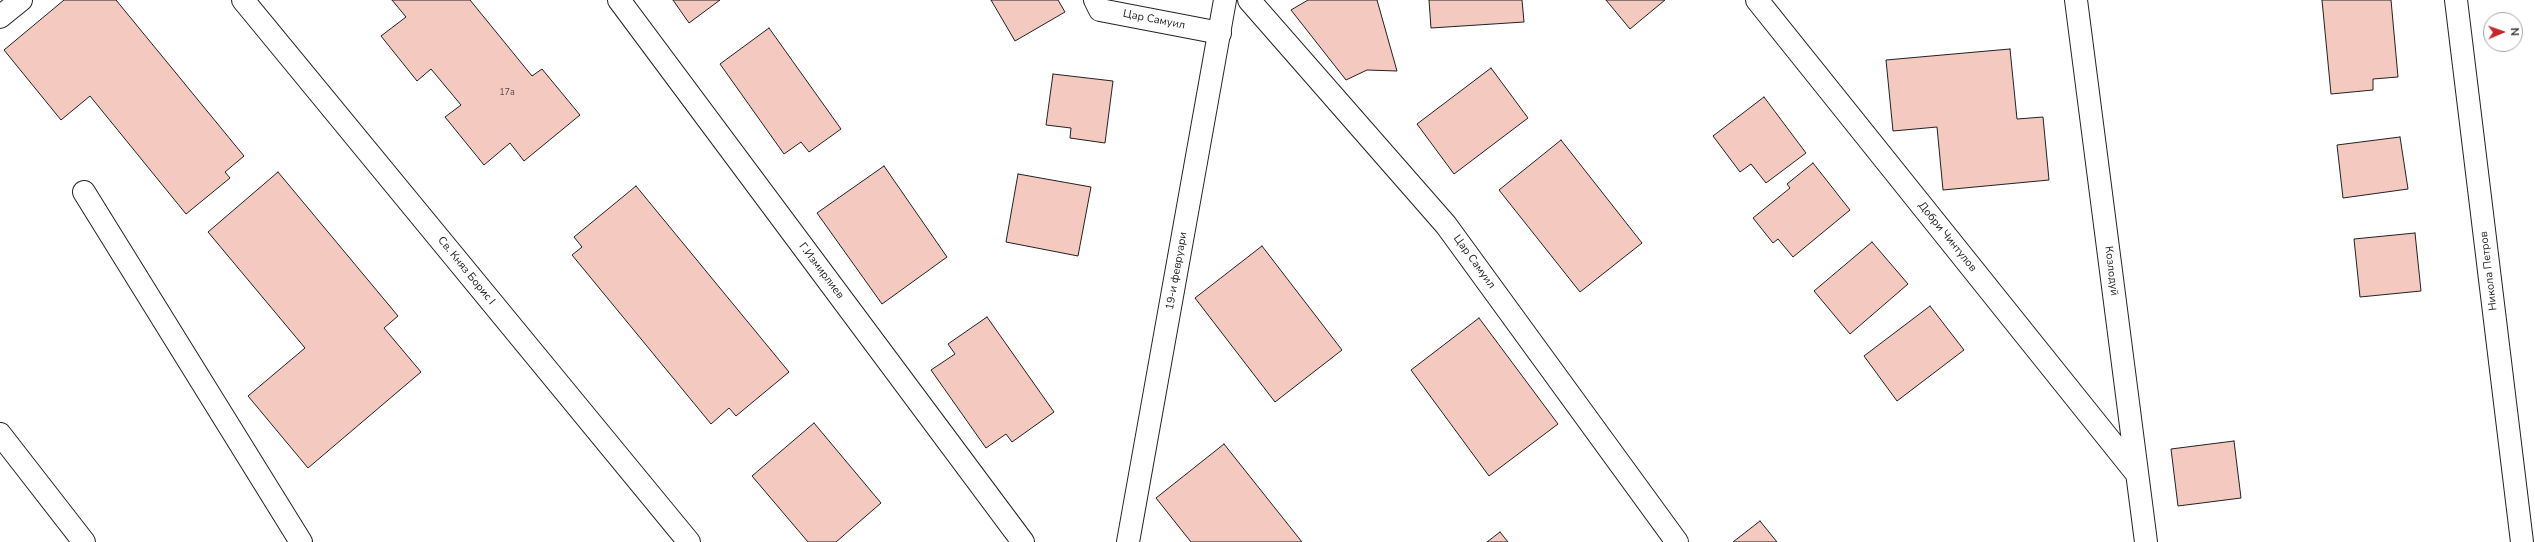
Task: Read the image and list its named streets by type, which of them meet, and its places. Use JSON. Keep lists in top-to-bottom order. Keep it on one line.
{"streets":{"street":["Цар Самуил","Добри Чинтулов","Св. Княз Борис I","Г.Измирлиев","19-и февруари","Козлодуй","Никола Петров"]},"crossings":[["Цар Самуил","19-и февруари"],["Добри Чинтулов","Козлодуй"]],"house_numbers":["17a"],"north":"right"}
